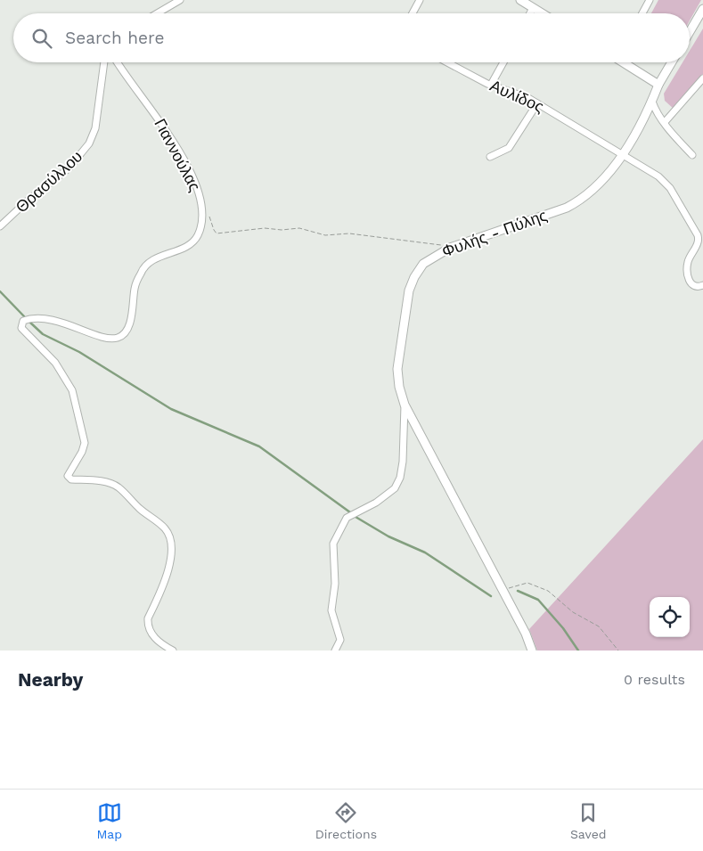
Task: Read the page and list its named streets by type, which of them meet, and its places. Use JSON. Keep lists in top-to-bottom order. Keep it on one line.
{"streets":{"street":["Αυλίδος","Γιαννούλας","Θρασύλλου","Φυλής - Πύλης"]},"crossings":[["Αυλίδος","Φυλής - Πύλης"]],"page":{"search":"Search here","heading":["Nearby","0 results"],"nav":["Map","Directions","Saved"]}}
